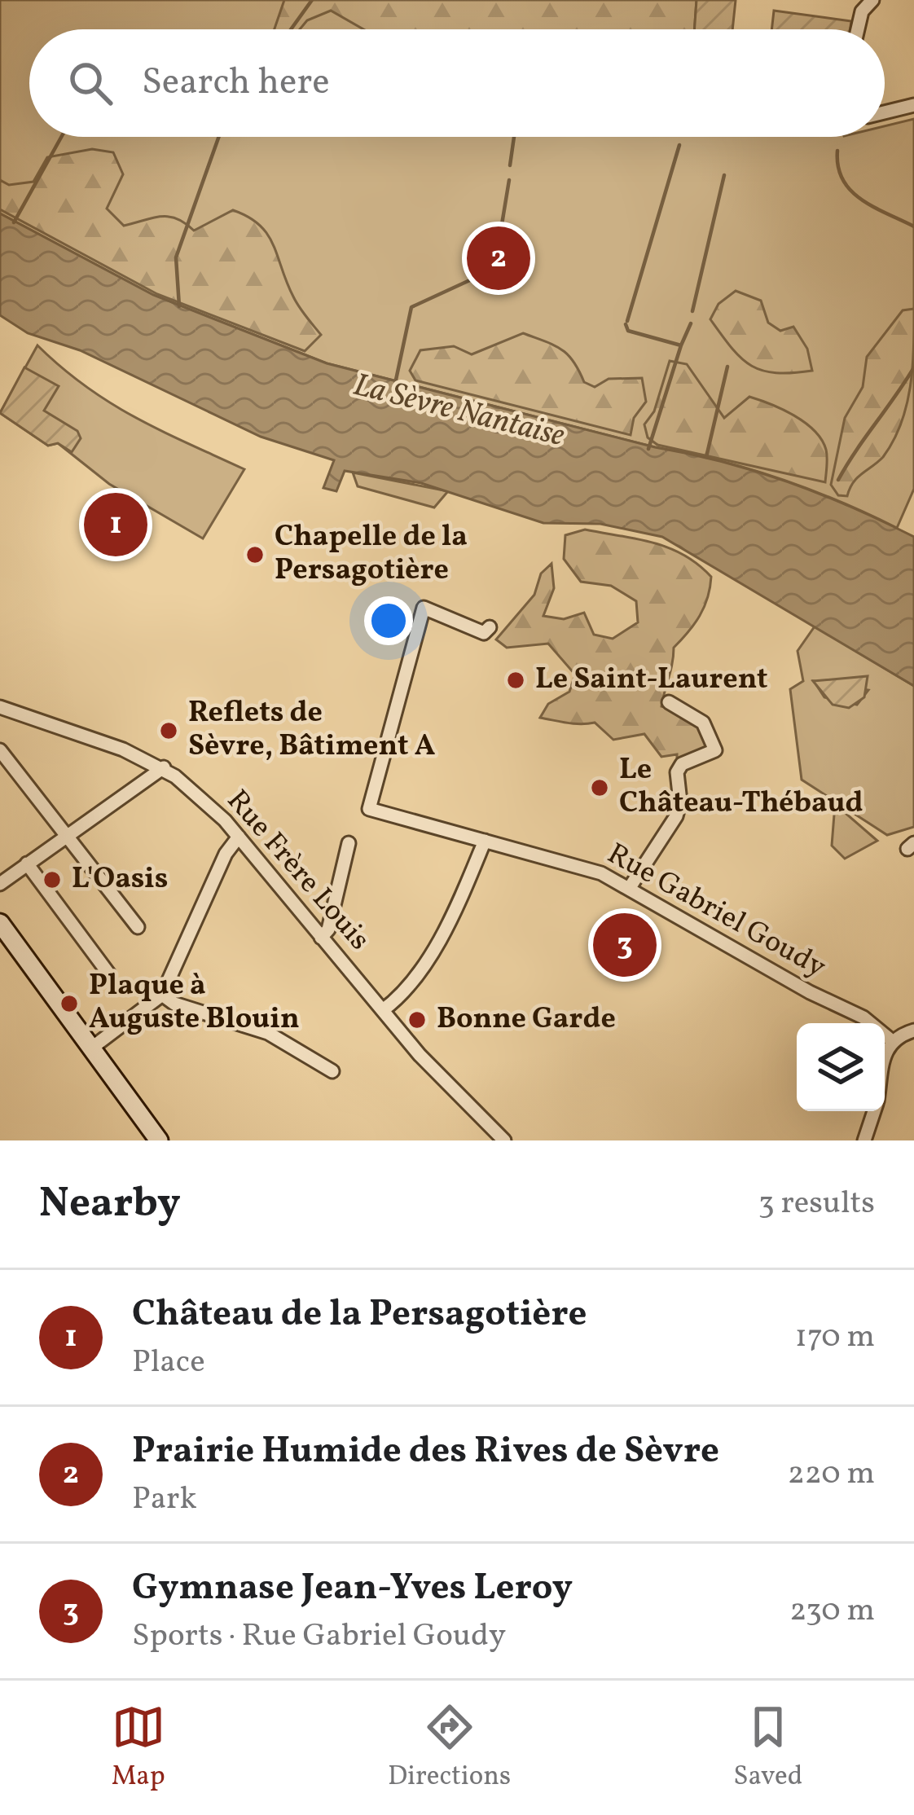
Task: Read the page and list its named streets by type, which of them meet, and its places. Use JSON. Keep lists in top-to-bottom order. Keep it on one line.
{"streets":{"street":["Rue Frère Louis","Rue Gabriel Goudy"]},"water":["La Sèvre Nantaise"],"places":["Chapelle de la Persagotière","Le Saint-Laurent","Reflets de Sèvre, Bâtiment A","Le Château-Thébaud","L'Oasis","Plaque à Auguste Blouin","Bonne Garde"],"page":{"search":"Search here","pins":["2","1","3"],"heading":["Nearby","3 results"],"list":[{"mark":"1","name":"Château de la Persagotière","note":"Place","value":"170 m"},{"mark":"2","name":"Prairie Humide des Rives de Sèvre","note":"Park","value":"220 m"},{"mark":"3","name":"Gymnase Jean-Yves Leroy","note":"Sports · Rue Gabriel Goudy","value":"230 m"}],"nav":["Map","Directions","Saved"]}}
